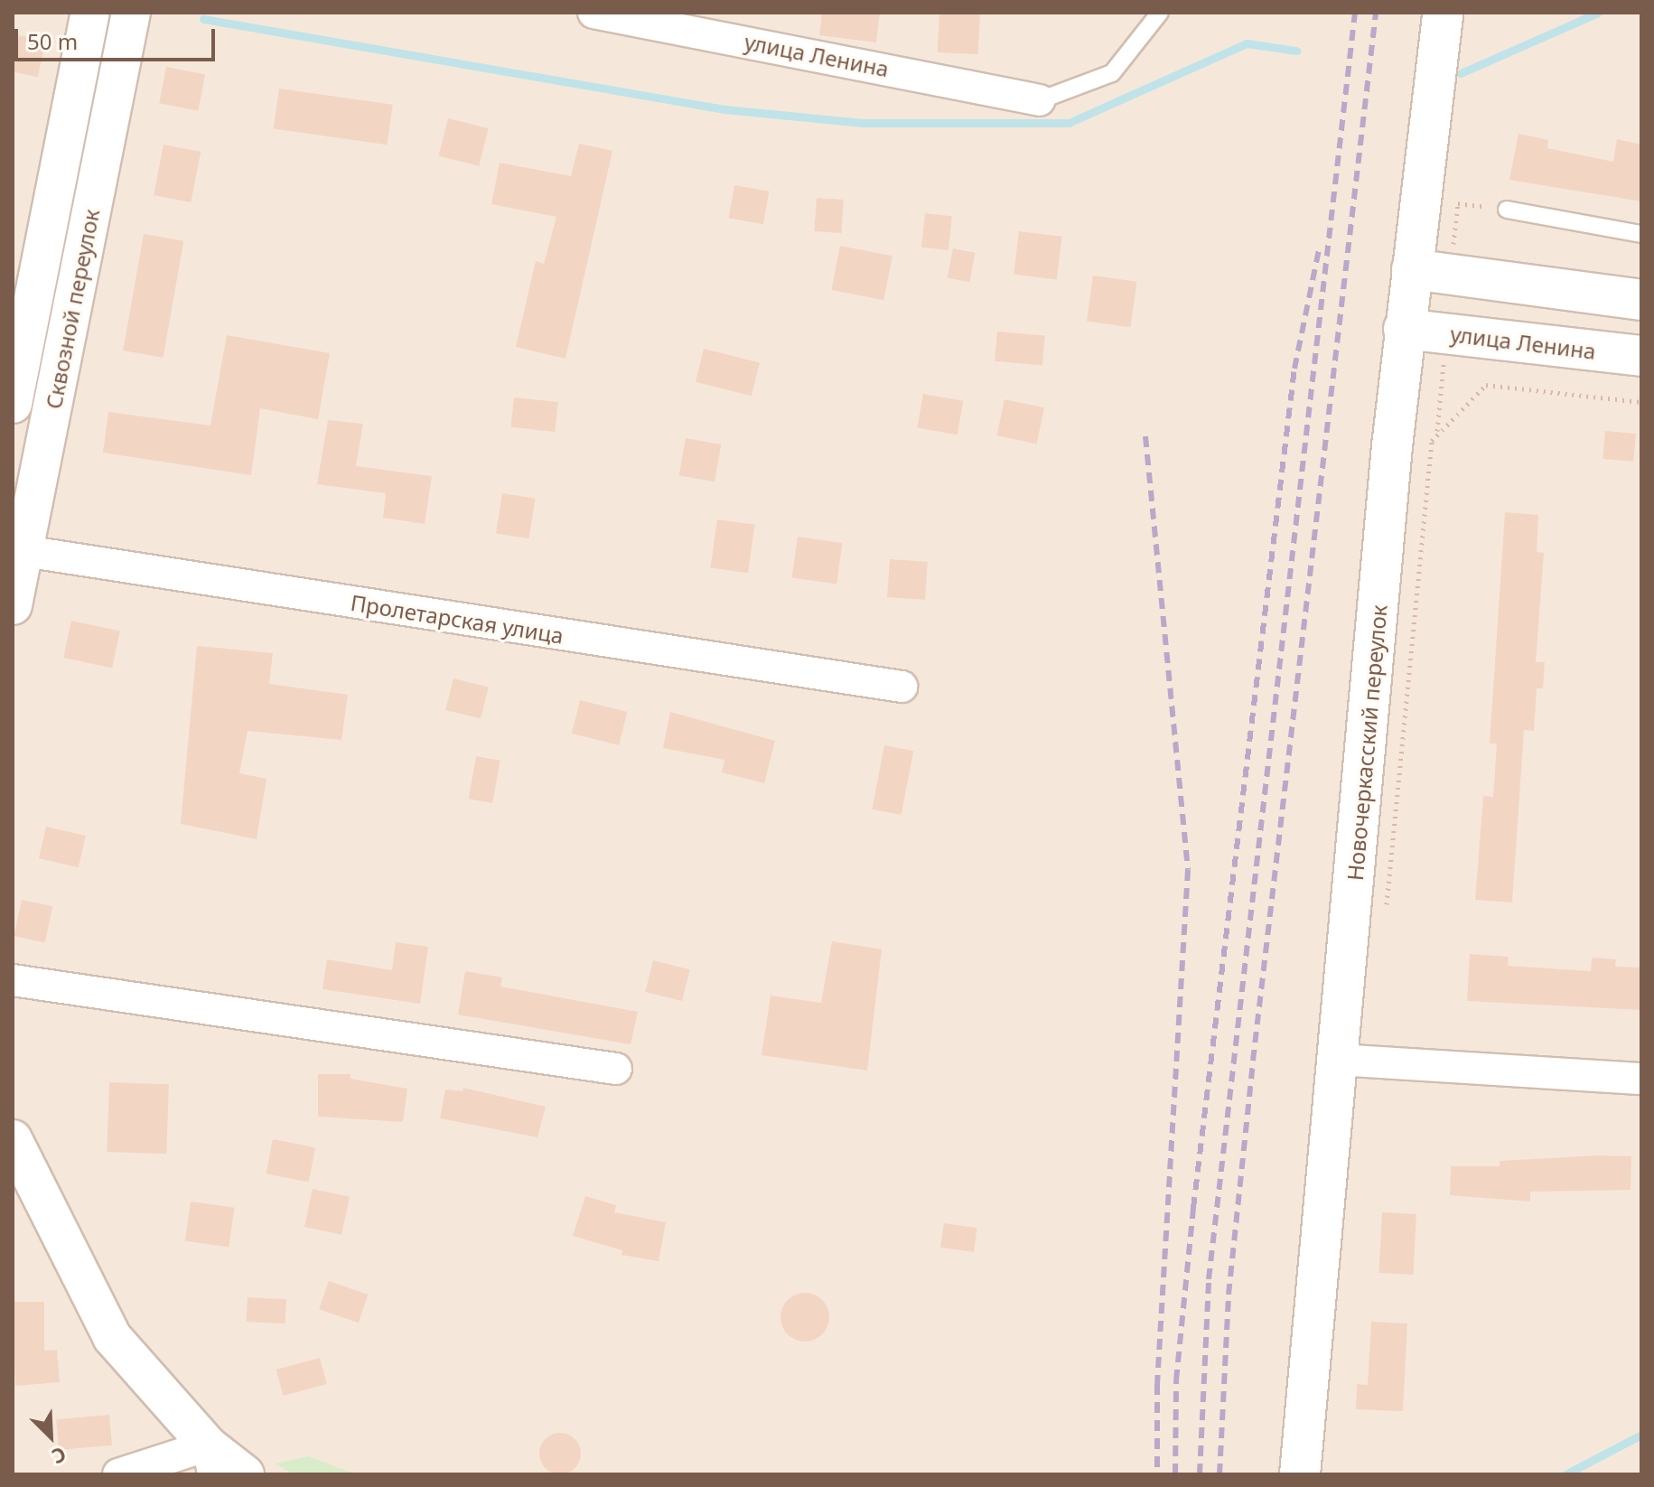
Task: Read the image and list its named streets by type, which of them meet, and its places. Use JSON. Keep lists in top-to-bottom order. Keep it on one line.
{"streets":{"main road":["улица Ленина","Новочеркасский переулок"],"street":["Сквозной переулок","Пролетарская улица"]},"crossings":[["улица Ленина","Новочеркасский переулок"],["Сквозной переулок","Пролетарская улица"]],"scale_bar":"50 m","north":"bottom right"}
